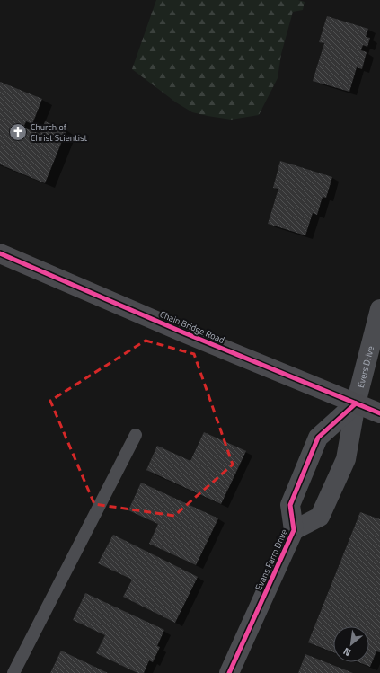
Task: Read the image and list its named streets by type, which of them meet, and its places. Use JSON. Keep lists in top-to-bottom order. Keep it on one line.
{"streets":{"main road":["Chain Bridge Road"],"street":["Evers Drive","Evans Farm Drive"]},"crossings":[["Chain Bridge Road","Evers Drive"],["Chain Bridge Road","Evans Farm Drive"],["Evers Drive","Evans Farm Drive"]],"places":{"church":["Church of Christ Scientist"]},"north":"bottom left"}
